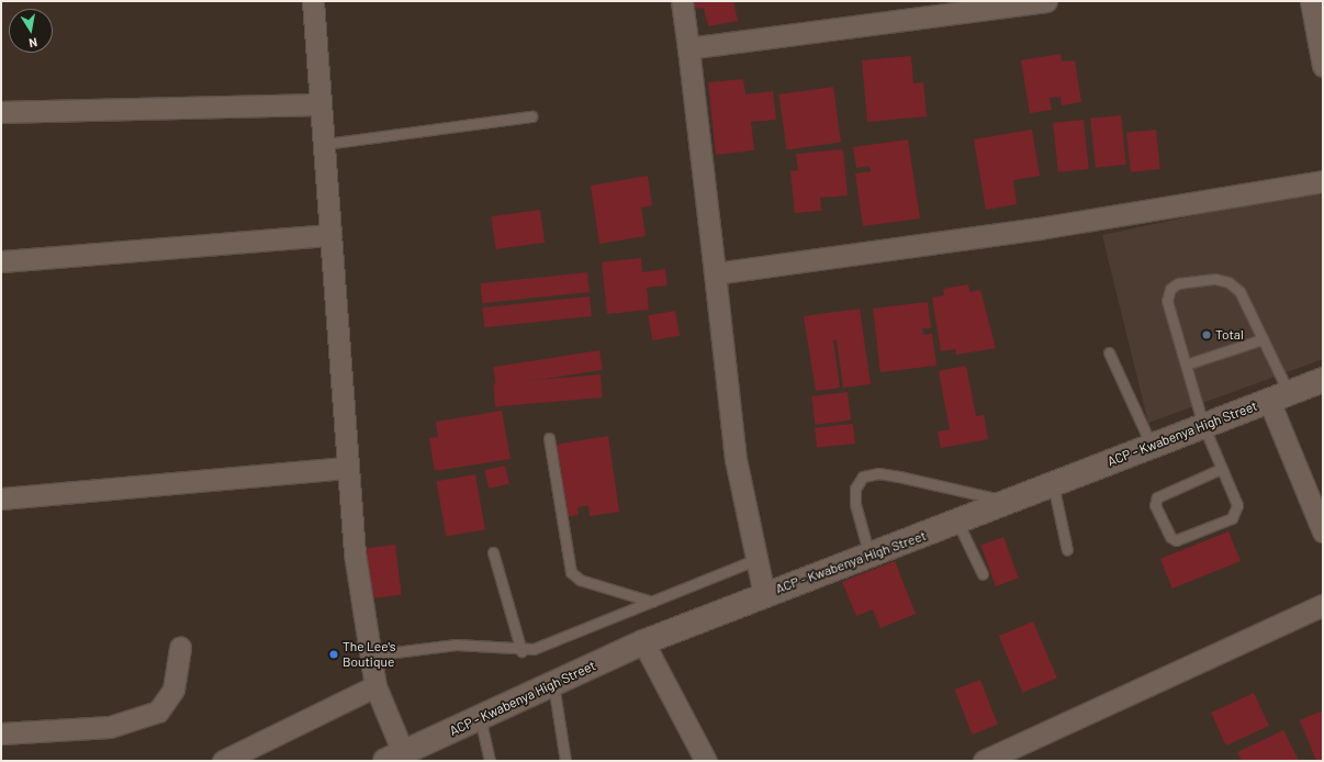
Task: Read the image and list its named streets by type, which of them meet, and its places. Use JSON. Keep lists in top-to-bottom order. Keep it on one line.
{"streets":{"main road":["ACP - Kwabenya High Street"]},"places":["Total","The Lee's Boutique"],"north":"bottom"}
